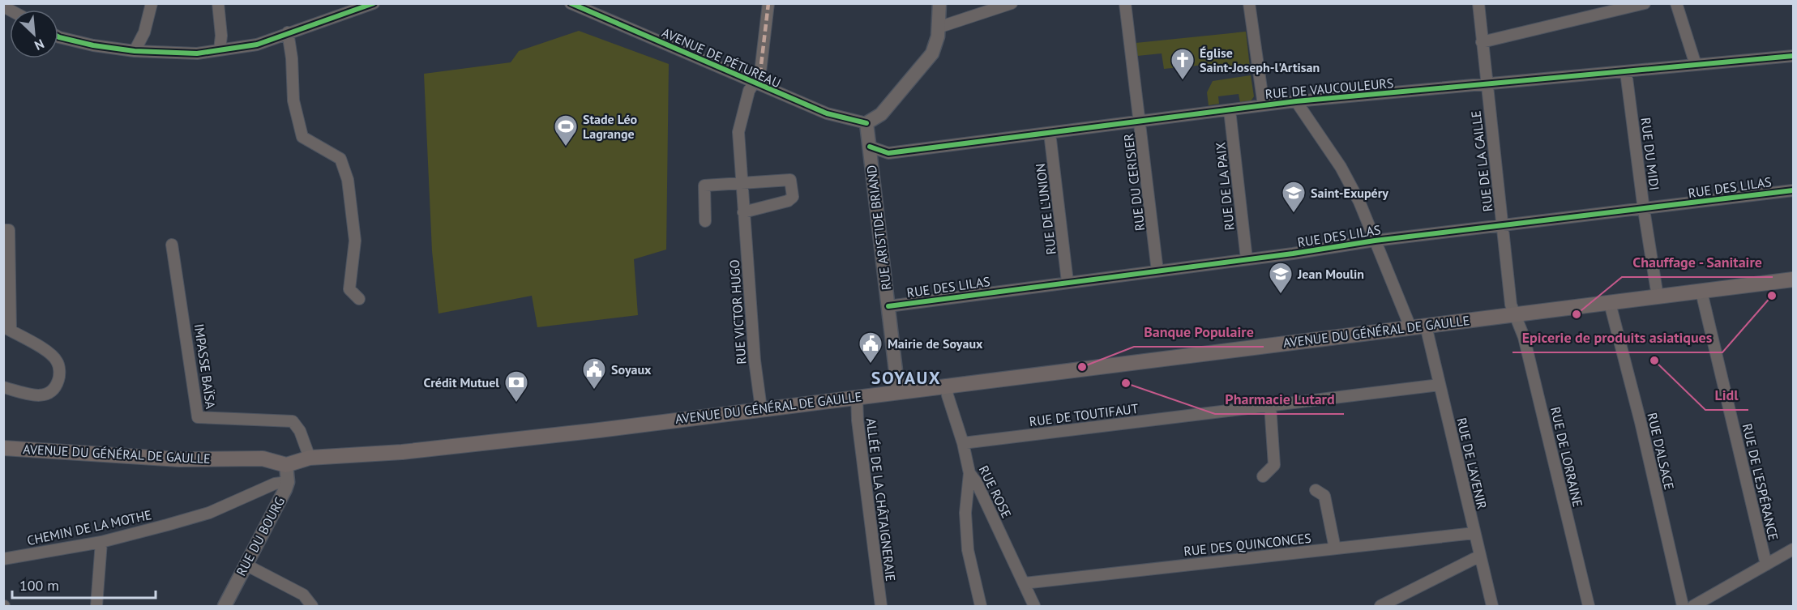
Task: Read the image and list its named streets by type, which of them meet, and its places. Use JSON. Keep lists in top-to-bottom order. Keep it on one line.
{"streets":{"main road":["AVENUE DU GÉNÉRAL DE GAULLE"],"street":["AVENUE DE PÉTUREAU","RUE DE VAUCOULEURS","RUE DU MIDI","RUE DE LA CAILLE","RUE DU CERISIER","RUE DE LA PAIX","RUE DES LILAS","RUE DE L'UNION","RUE ARISTIDE BRIAND","RUE VICTOR HUGO","IMPASSE BAÏSA","RUE DE TOUTIFAUT","RUE D'ALSACE","RUE DE LORRAINE","RUE DE L'AVENIR","RUE DE L'ESPÉRANCE","RUE ROSE","ALLÉE DE LA CHÂTAIGNERAIE","CHEMIN DE LA MOTHE","RUE DU BOURG","RUE DES QUINCONCES"]},"crossings":[["AVENUE DE PÉTUREAU","RUE ARISTIDE BRIAND"],["AVENUE DE PÉTUREAU","RUE VICTOR HUGO"],["RUE DE VAUCOULEURS","RUE DU MIDI"],["RUE DE VAUCOULEURS","RUE DE LA CAILLE"],["RUE DE VAUCOULEURS","RUE DU CERISIER"],["RUE DE VAUCOULEURS","RUE DE LA PAIX"],["RUE DE VAUCOULEURS","RUE DE L'UNION"],["RUE DE VAUCOULEURS","RUE ARISTIDE BRIAND"],["RUE DU MIDI","RUE DES LILAS"],["RUE DU MIDI","AVENUE DU GÉNÉRAL DE GAULLE"],["RUE DE LA CAILLE","RUE DES LILAS"],["RUE DE LA CAILLE","AVENUE DU GÉNÉRAL DE GAULLE"],["RUE DE LA CAILLE","RUE DE LORRAINE"],["RUE DU CERISIER","RUE DES LILAS"],["RUE DE LA PAIX","RUE DES LILAS"],["RUE DES LILAS","RUE DE L'UNION"],["RUE DES LILAS","RUE ARISTIDE BRIAND"],["RUE ARISTIDE BRIAND","AVENUE DU GÉNÉRAL DE GAULLE"],["RUE VICTOR HUGO","AVENUE DU GÉNÉRAL DE GAULLE"],["AVENUE DU GÉNÉRAL DE GAULLE","IMPASSE BAÏSA"],["AVENUE DU GÉNÉRAL DE GAULLE","RUE D'ALSACE"],["AVENUE DU GÉNÉRAL DE GAULLE","RUE DE LORRAINE"],["AVENUE DU GÉNÉRAL DE GAULLE","RUE DE L'AVENIR"],["AVENUE DU GÉNÉRAL DE GAULLE","RUE DE L'ESPÉRANCE"],["AVENUE DU GÉNÉRAL DE GAULLE","RUE ROSE"],["AVENUE DU GÉNÉRAL DE GAULLE","ALLÉE DE LA CHÂTAIGNERAIE"],["AVENUE DU GÉNÉRAL DE GAULLE","RUE DU BOURG"],["RUE DE TOUTIFAUT","RUE DE L'AVENIR"],["RUE DE TOUTIFAUT","RUE ROSE"],["RUE DE L'AVENIR","RUE DES QUINCONCES"],["RUE ROSE","RUE DES QUINCONCES"],["CHEMIN DE LA MOTHE","RUE DU BOURG"]],"districts":["SOYAUX"],"places":{"church":["Église Saint-Joseph-l'Artisan"],"sports":["Stade Léo Lagrange"],"school or university":["Saint-Exupéry","Jean Moulin"],"other":["Epicerie de produits asiatiques","Chauffage - Sanitaire","Lidl","Banque Populaire","Pharmacie Lutard"],"public building":["Mairie de Soyaux","Soyaux"],"bank":["Crédit Mutuel"]},"scale_bar":"100 m","north":"bottom right"}
